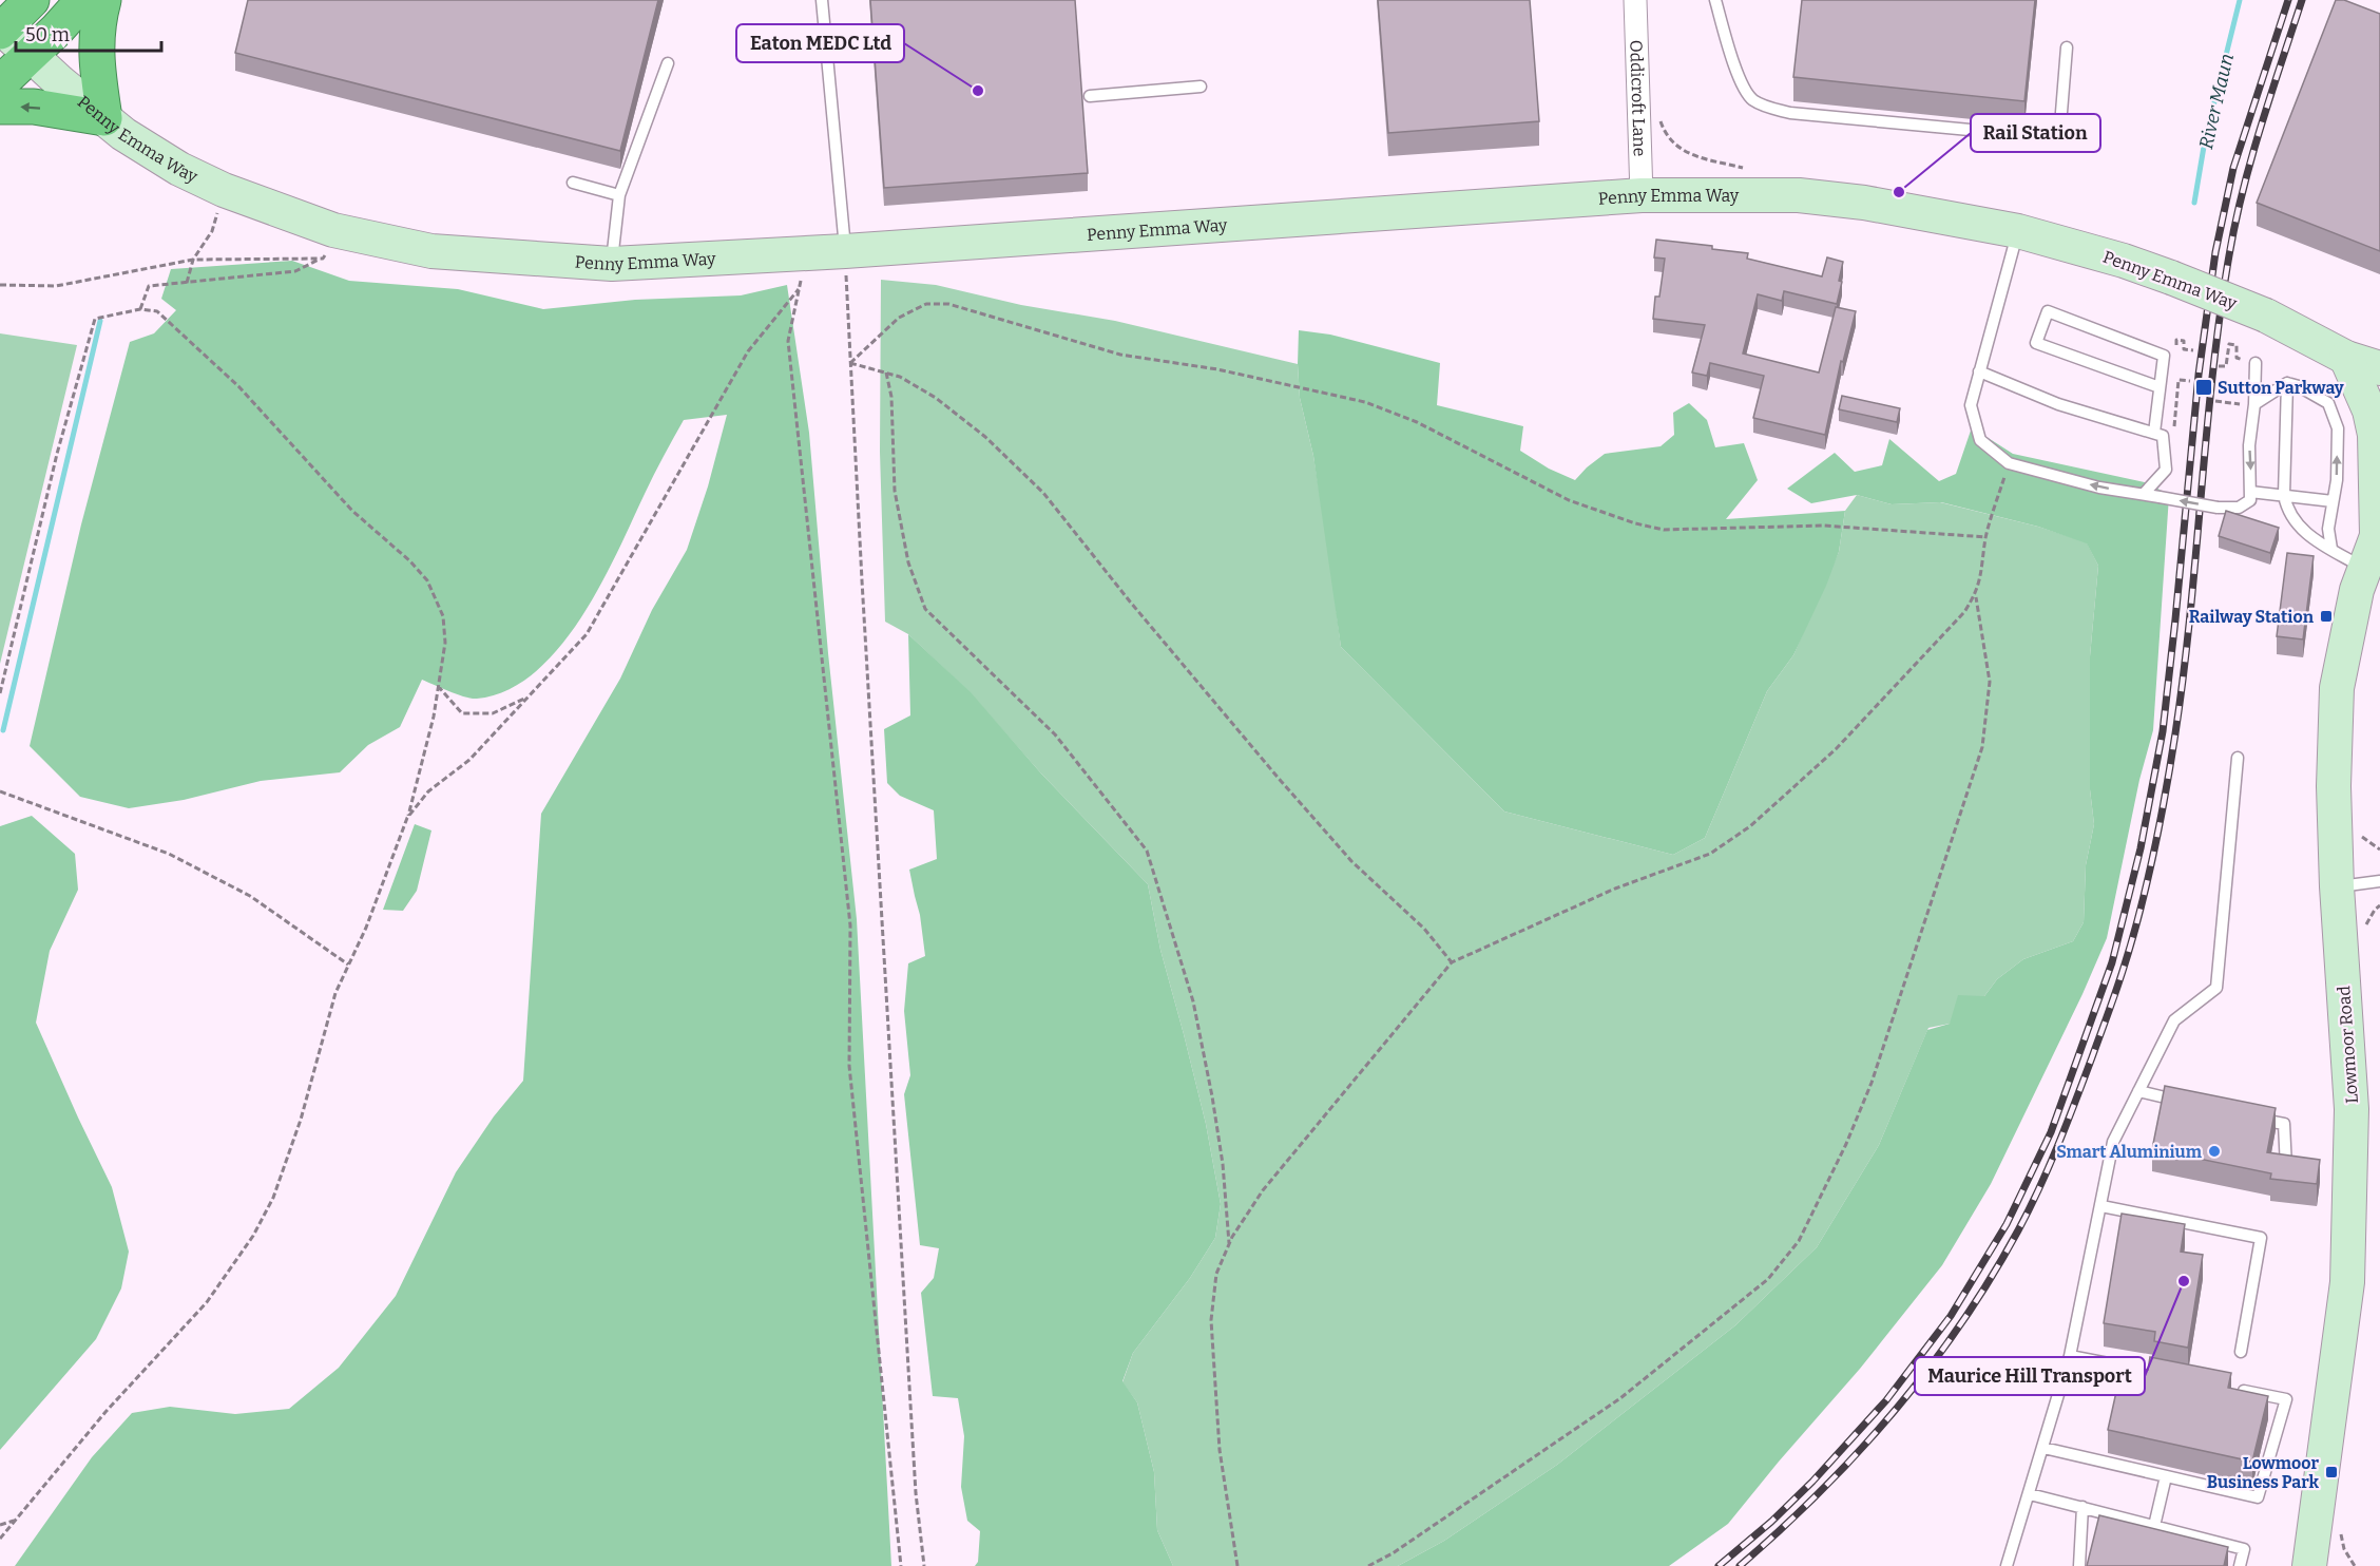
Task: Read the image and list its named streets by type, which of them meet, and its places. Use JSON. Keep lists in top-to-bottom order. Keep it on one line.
{"streets":{"main road":["Penny Emma Way","Lowmoor Road"],"street":["Oddicroft Lane"]},"crossings":[["Oddicroft Lane","Penny Emma Way"]],"water":["River Maun"],"places":{"other":["Eaton MEDC Ltd","Rail Station","Smart Aluminium","Maurice Hill Transport"],"transit":["Sutton Parkway","Railway Station","Lowmoor Business Park"]},"scale_bar":"50 m"}
